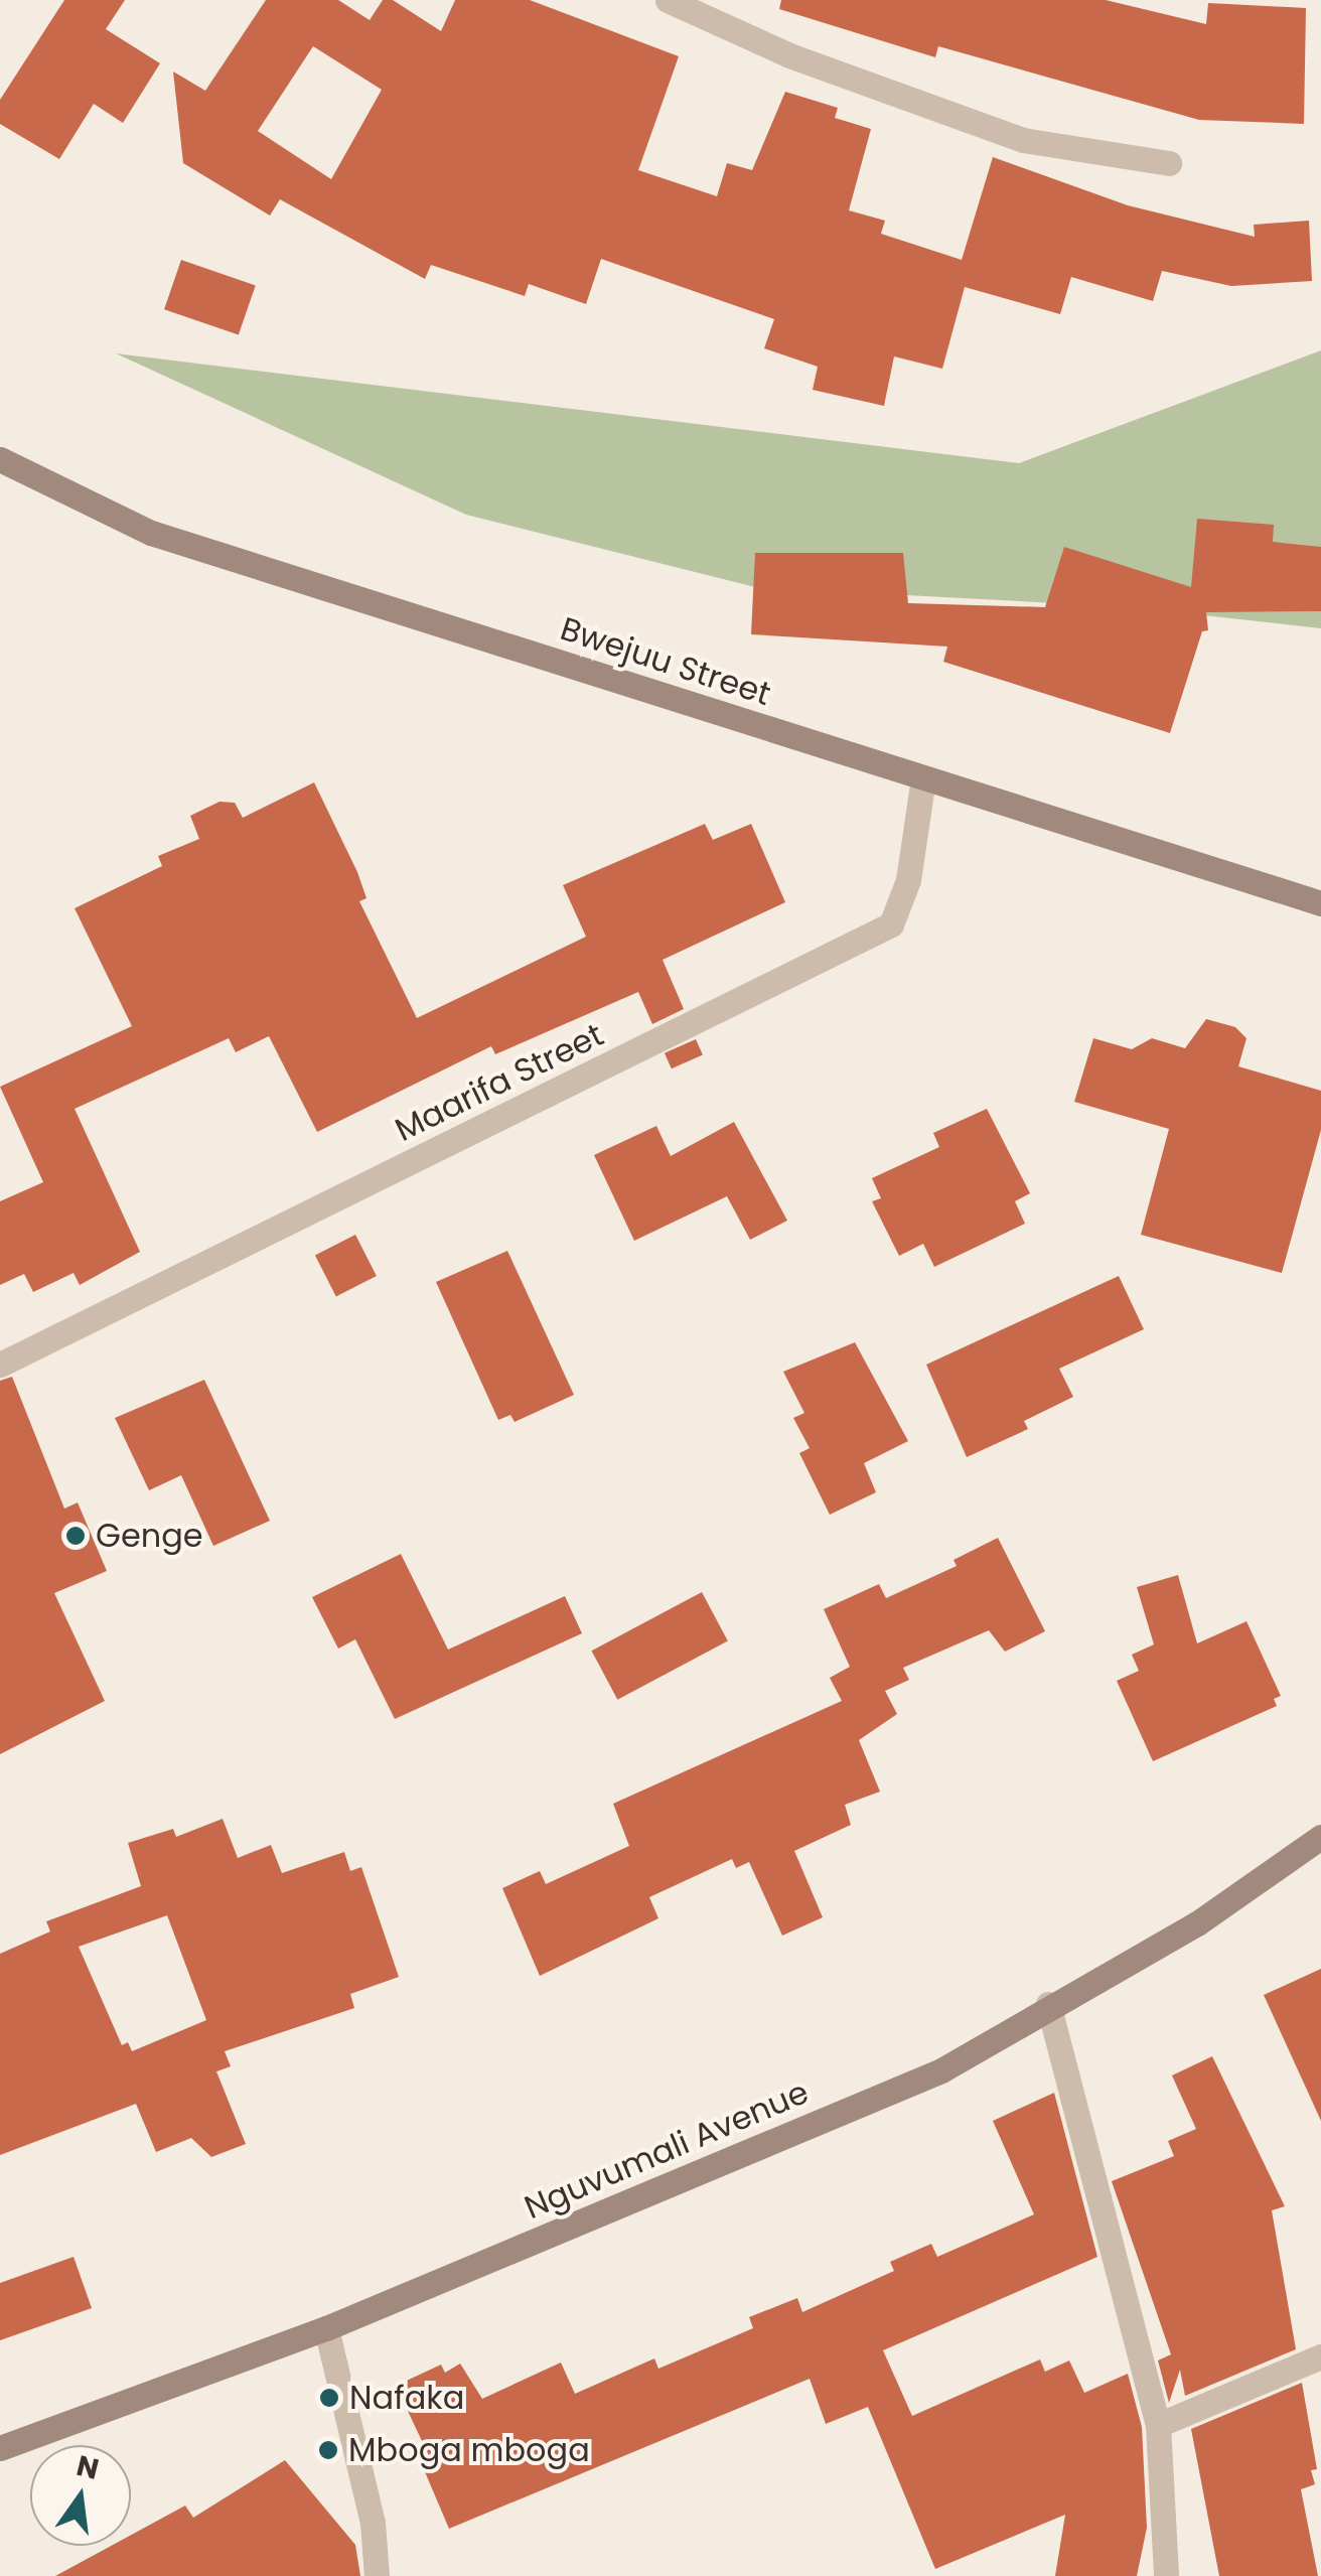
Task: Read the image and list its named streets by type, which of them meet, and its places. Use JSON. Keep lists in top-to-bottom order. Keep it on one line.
{"streets":{"street":["Bwejuu Street","Maarifa Street","Nguvumali Avenue"]},"crossings":[["Bwejuu Street","Maarifa Street"]],"places":["Genge","Nafaka","Mboga mboga"],"north":"top"}
